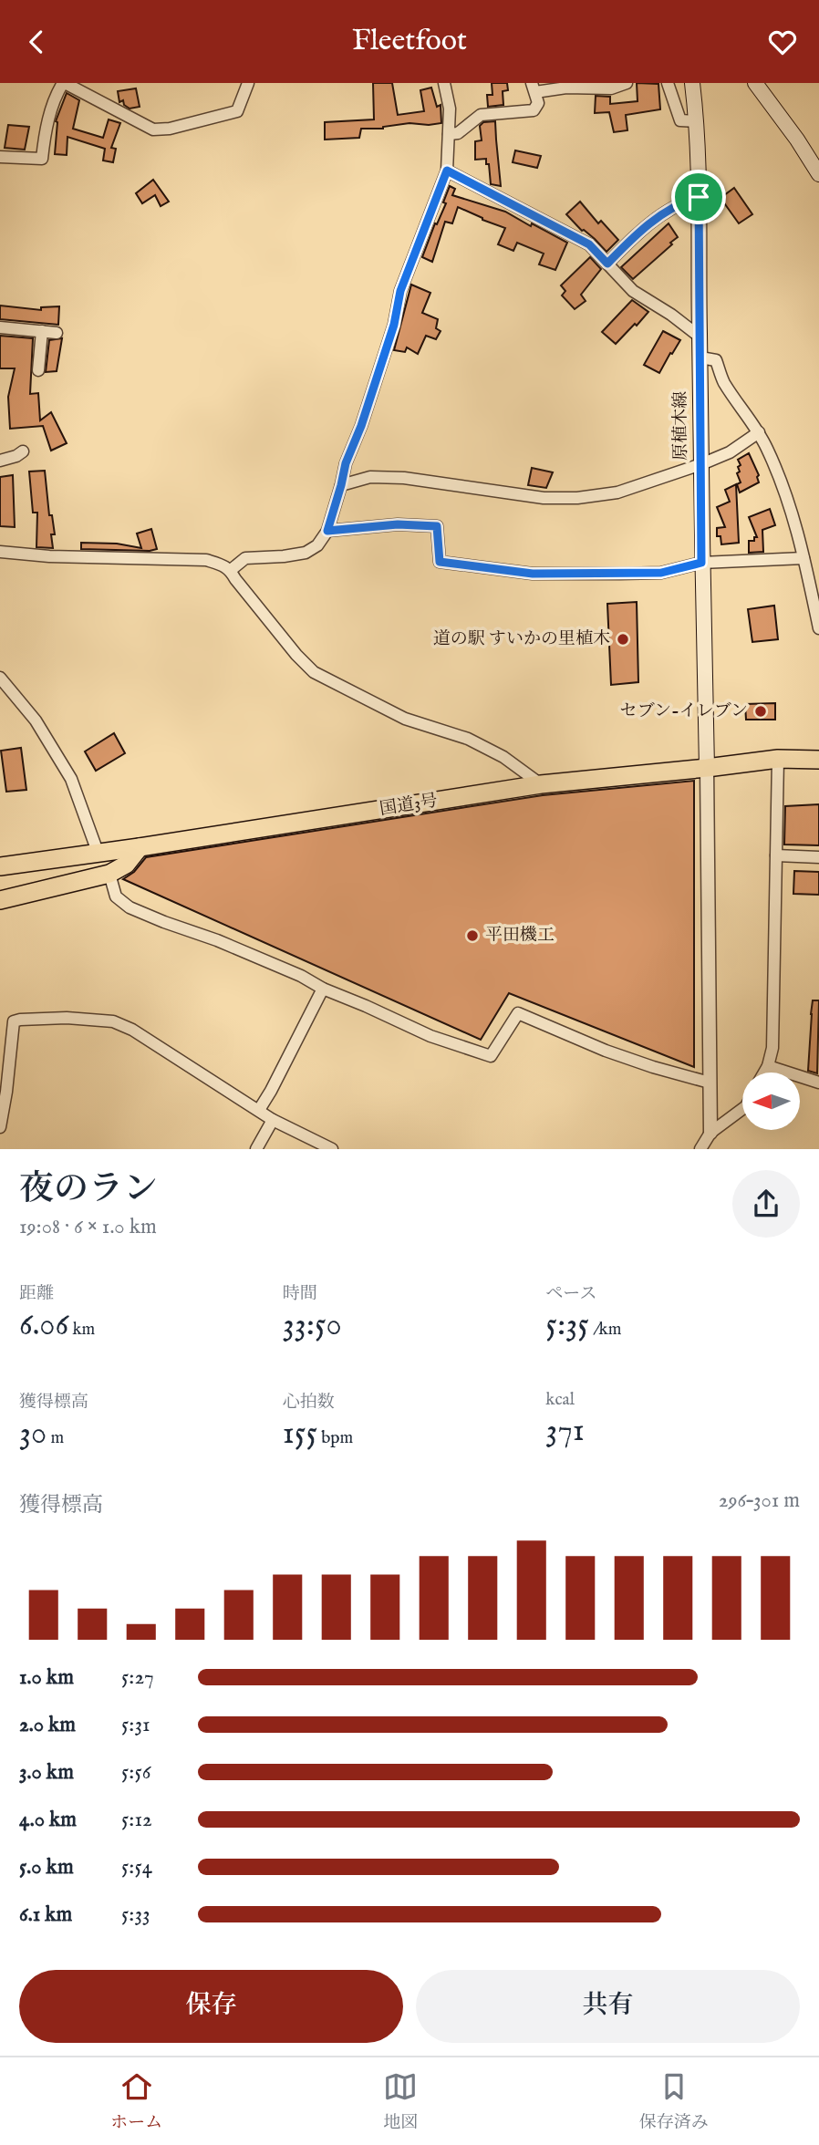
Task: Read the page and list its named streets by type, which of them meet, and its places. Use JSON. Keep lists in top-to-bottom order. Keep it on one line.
{"streets":{"main road":["原植木線","国道3号"]},"crossings":[["原植木線","国道3号"]],"places":["道の駅 すいかの里植木","セブン-イレブン","平田機工"],"north":"left","page":{"header":"Fleetfoot","heading":["夜のラン","19:08 · 6 × 1.0 km"],"stats":[["距離","6.06 km"],["時間","33:50"],["ペース","5:35 /km"],["獲得標高","30 m"],["心拍数","155 bpm"],["kcal","371"]],"chart":["獲得標高","296–301 m"],"list":[{"name":"1.0 km","note":"5:27"},{"name":"2.0 km","note":"5:31"},{"name":"3.0 km","note":"5:56"},{"name":"4.0 km","note":"5:12"},{"name":"5.0 km","note":"5:54"},{"name":"6.1 km","note":"5:33"}],"buttons":["保存","共有"],"tabs":["ホーム","地図","保存済み"]}}
